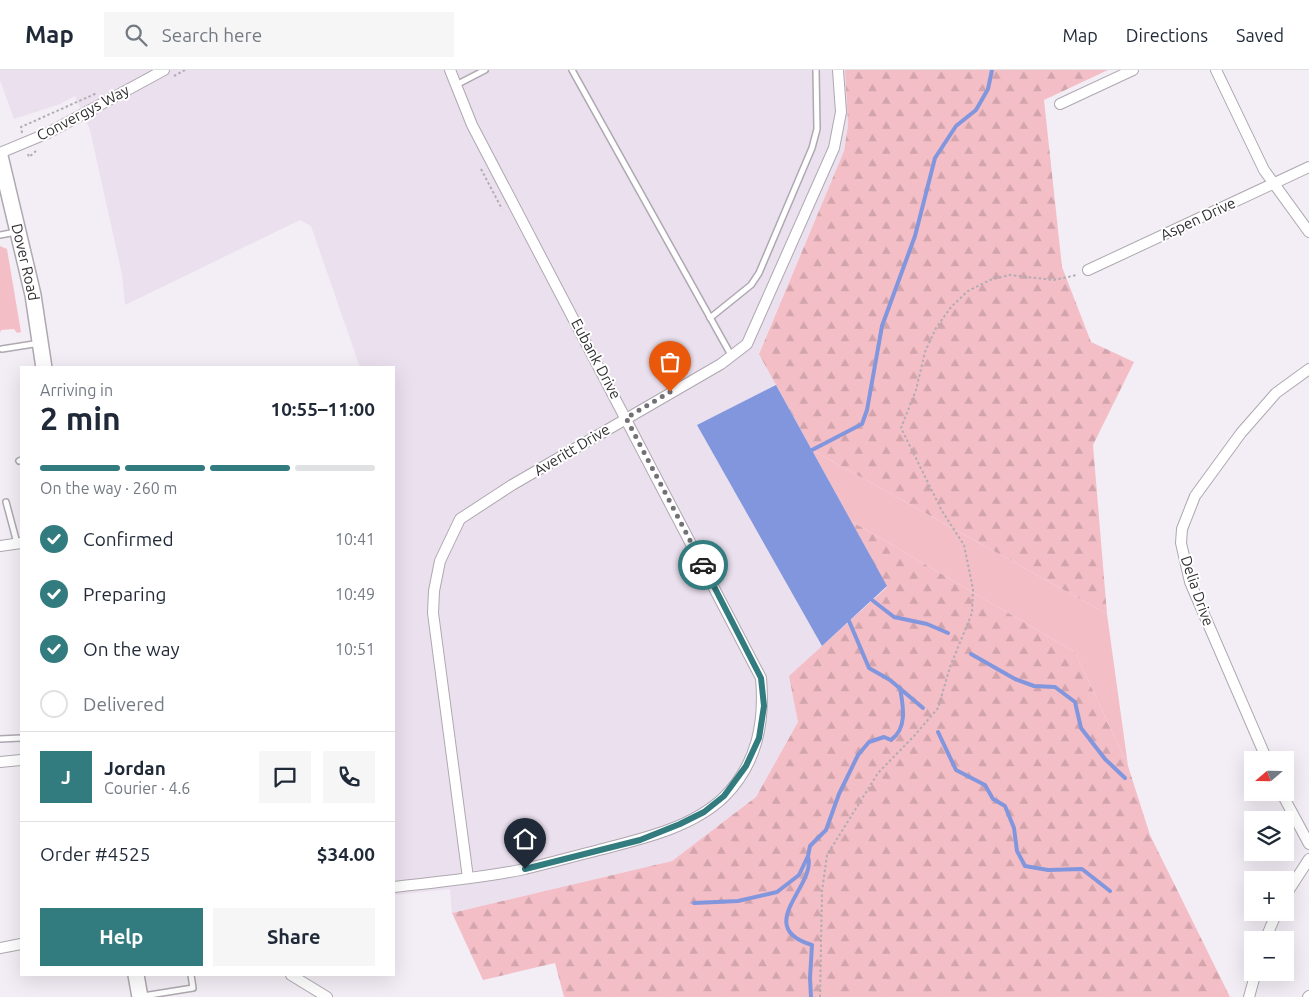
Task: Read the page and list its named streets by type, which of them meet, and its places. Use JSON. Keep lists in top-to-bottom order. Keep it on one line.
{"streets":{"main road":["Dover Road"],"street":["Convergys Way","Aspen Drive","Eubank Drive","Averitt Drive","Delia Drive"]},"crossings":[["Convergys Way","Dover Road"],["Eubank Drive","Averitt Drive"]],"north":"left","page":{"header":"Map","search":"Search here","nav":["Map","Directions","Saved"],"heading":["2 min","Arriving in","10:55–11:00"],"panel":["Jordan","Courier · 4.6","Order #4525","$34.00"],"bar":"On the way · 260 m","list":[["Confirmed","10:41"],["Preparing","10:49"],["On the way","10:51"],"Delivered"],"map_buttons":["+","−"],"round":"J","buttons":["Help","Share"]}}
